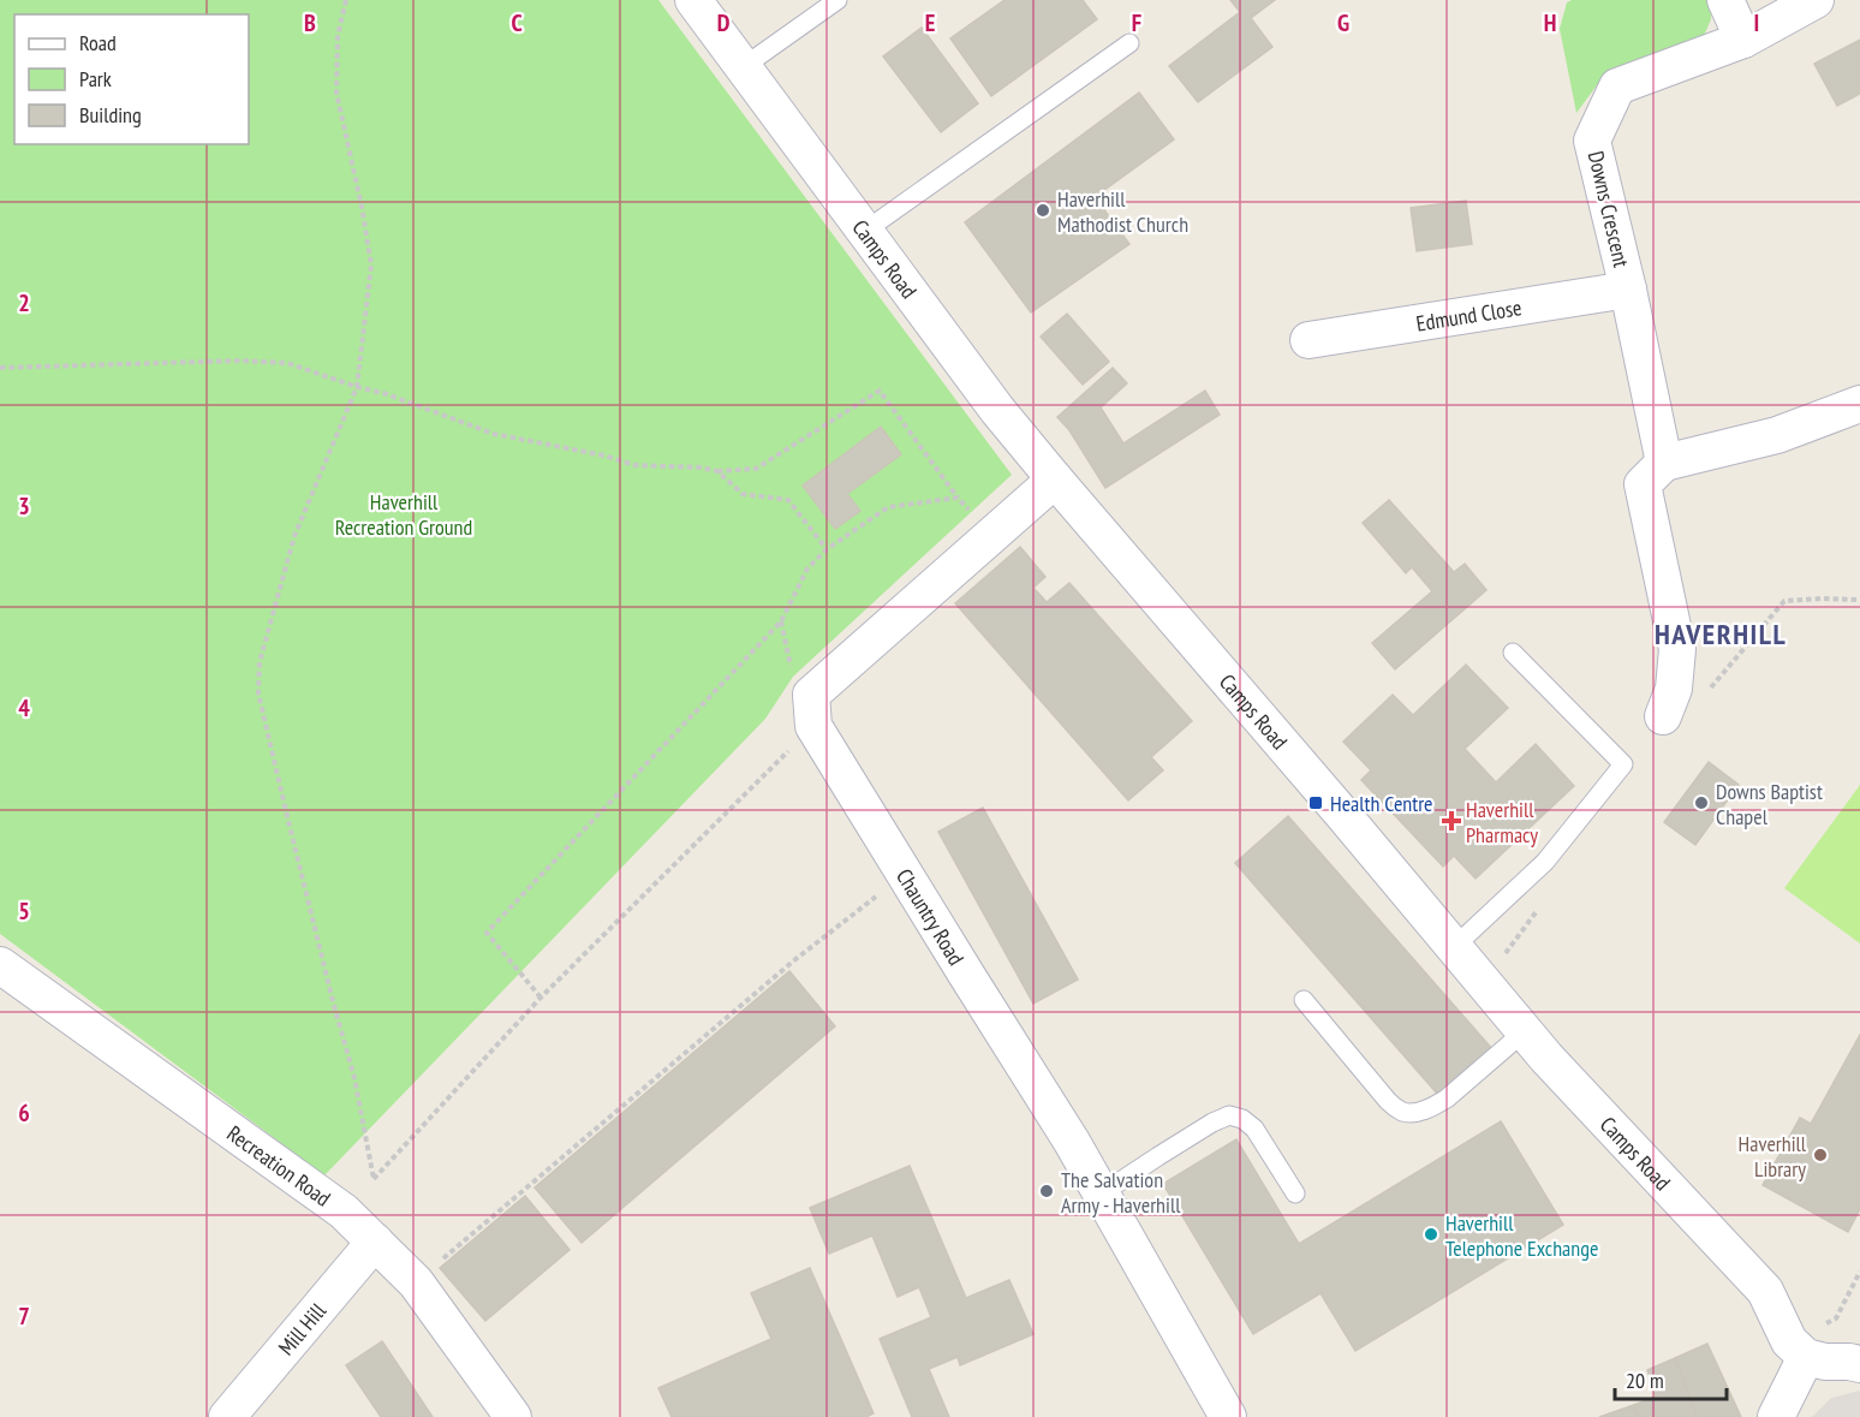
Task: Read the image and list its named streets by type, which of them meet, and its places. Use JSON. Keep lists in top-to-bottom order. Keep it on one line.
{"streets":{"street":["Downs Crescent","Camps Road","Edmund Close","Chauntry Road","Recreation Road","Mill Hill"]},"crossings":[["Downs Crescent","Edmund Close"],["Recreation Road","Mill Hill"]],"districts":["HAVERHILL"],"parks":["Haverhill Recreation Ground"],"places":{"other":["Haverhill Mathodist Church","Downs Baptist Chapel","Haverhill Library","The Salvation Army - Haverhill","Haverhill Telephone Exchange"],"transit":["Health Centre"],"health":["Haverhill Pharmacy"]},"legend":["Road","Park","Building"],"scale_bar":"20 m","grid":{"columns":["B","C","D","E","F","G","H","I"],"rows":["2","3","4","5","6","7"]}}
